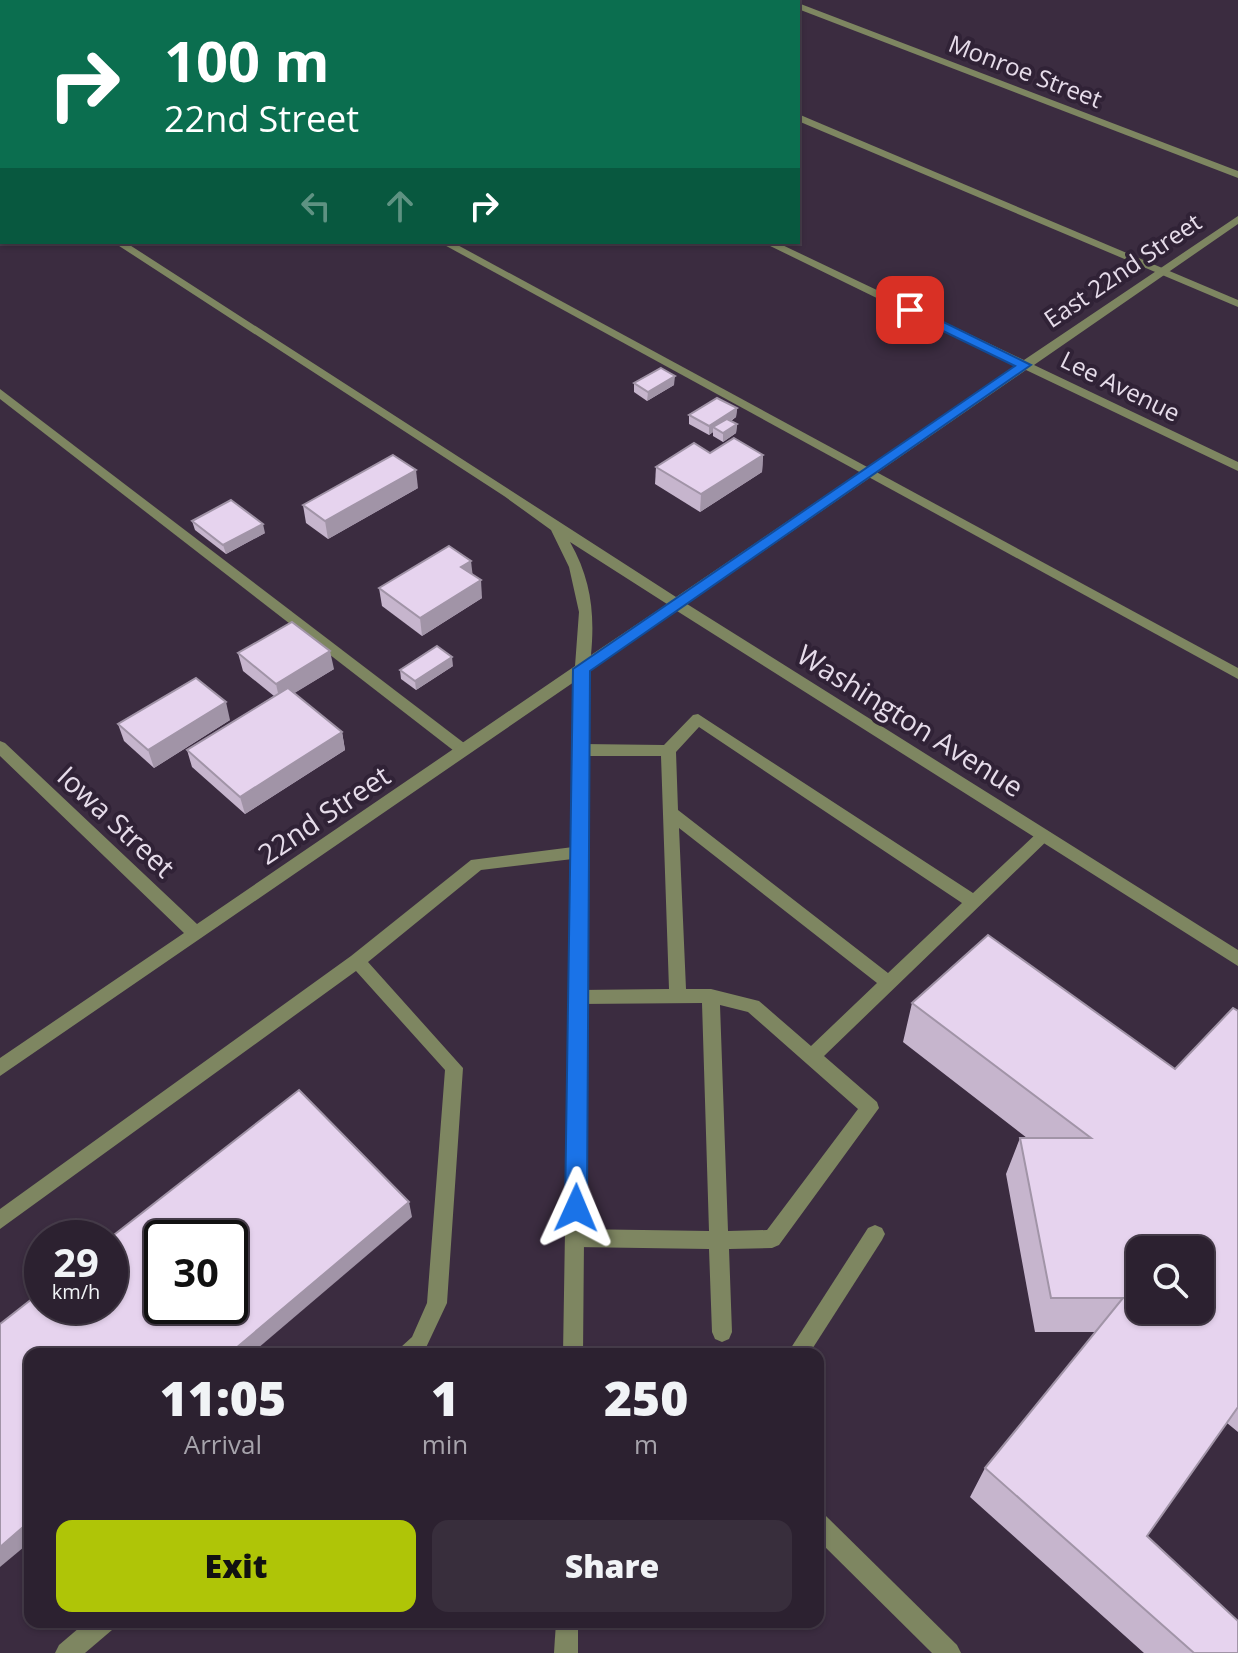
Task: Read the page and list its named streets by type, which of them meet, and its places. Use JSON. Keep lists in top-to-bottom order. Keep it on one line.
{"streets":{"street":["Monroe Street","East 22nd Street","Lee Avenue","Washington Avenue","22nd Street","Iowa Street"]},"crossings":[["East 22nd Street","Lee Avenue"],["East 22nd Street","Washington Avenue"],["East 22nd Street","22nd Street"],["Washington Avenue","22nd Street"],["22nd Street","Iowa Street"]],"page":{"turn":["100 m","22nd Street"],"speed":"29 km/h","limit":"30","eta":["11:05","Arrival","1","min","250","m"],"buttons":["Exit","Share"]}}
